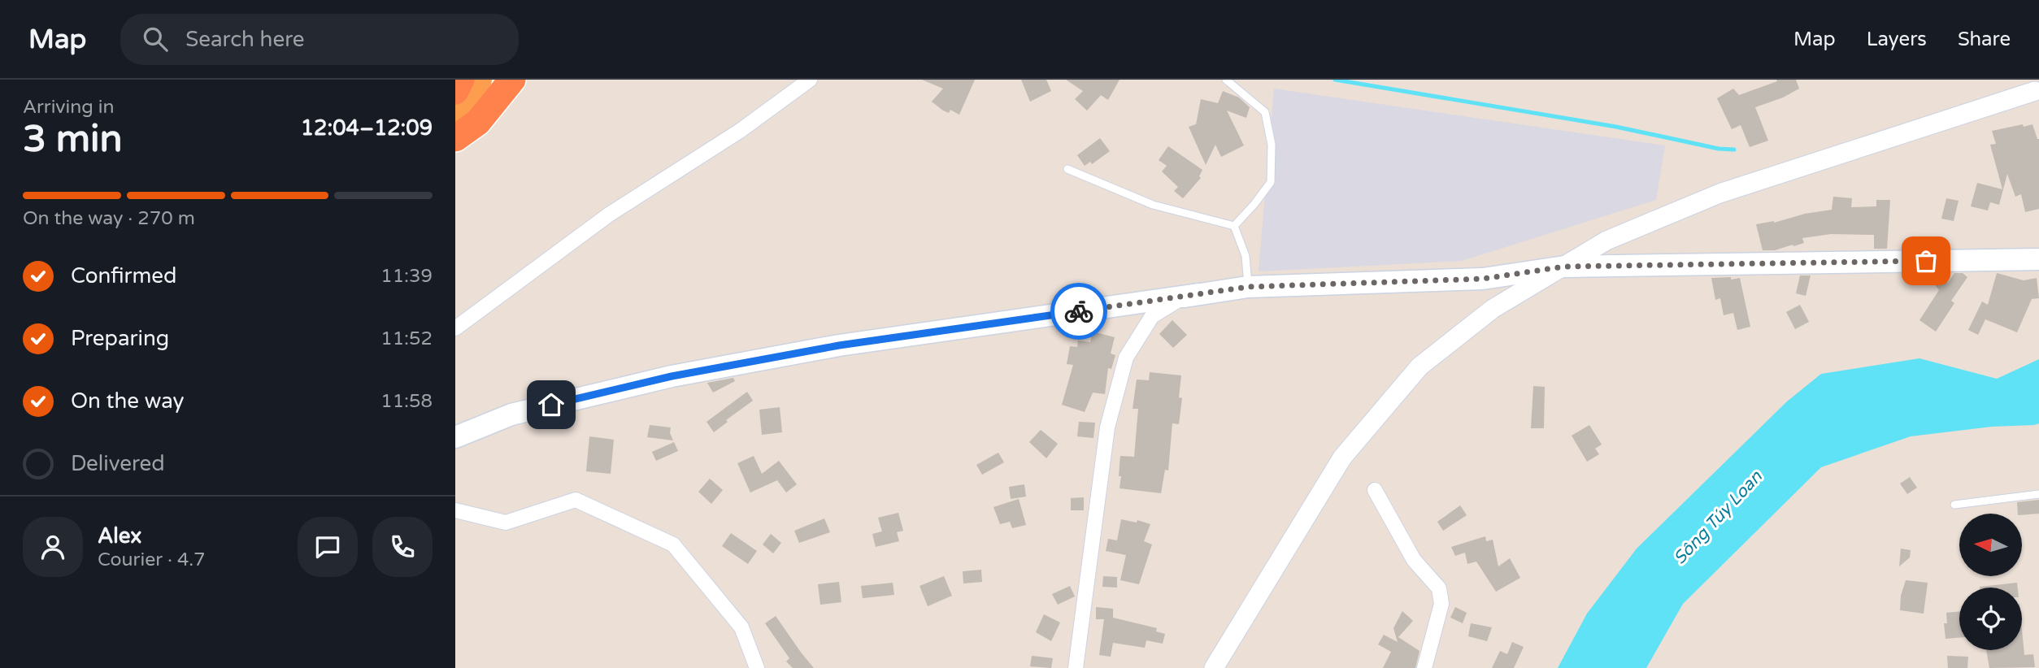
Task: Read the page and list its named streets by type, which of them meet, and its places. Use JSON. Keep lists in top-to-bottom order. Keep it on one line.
{"water":["Sông Túy Loan"],"north":"left","page":{"header":"Map","search":"Search here","nav":["Map","Layers","Share"],"heading":["3 min","Arriving in","12:04–12:09"],"panel":["Alex","Courier · 4.7"],"bar":"On the way · 270 m","list":[["Confirmed","11:39"],["Preparing","11:52"],["On the way","11:58"],"Delivered"]}}
